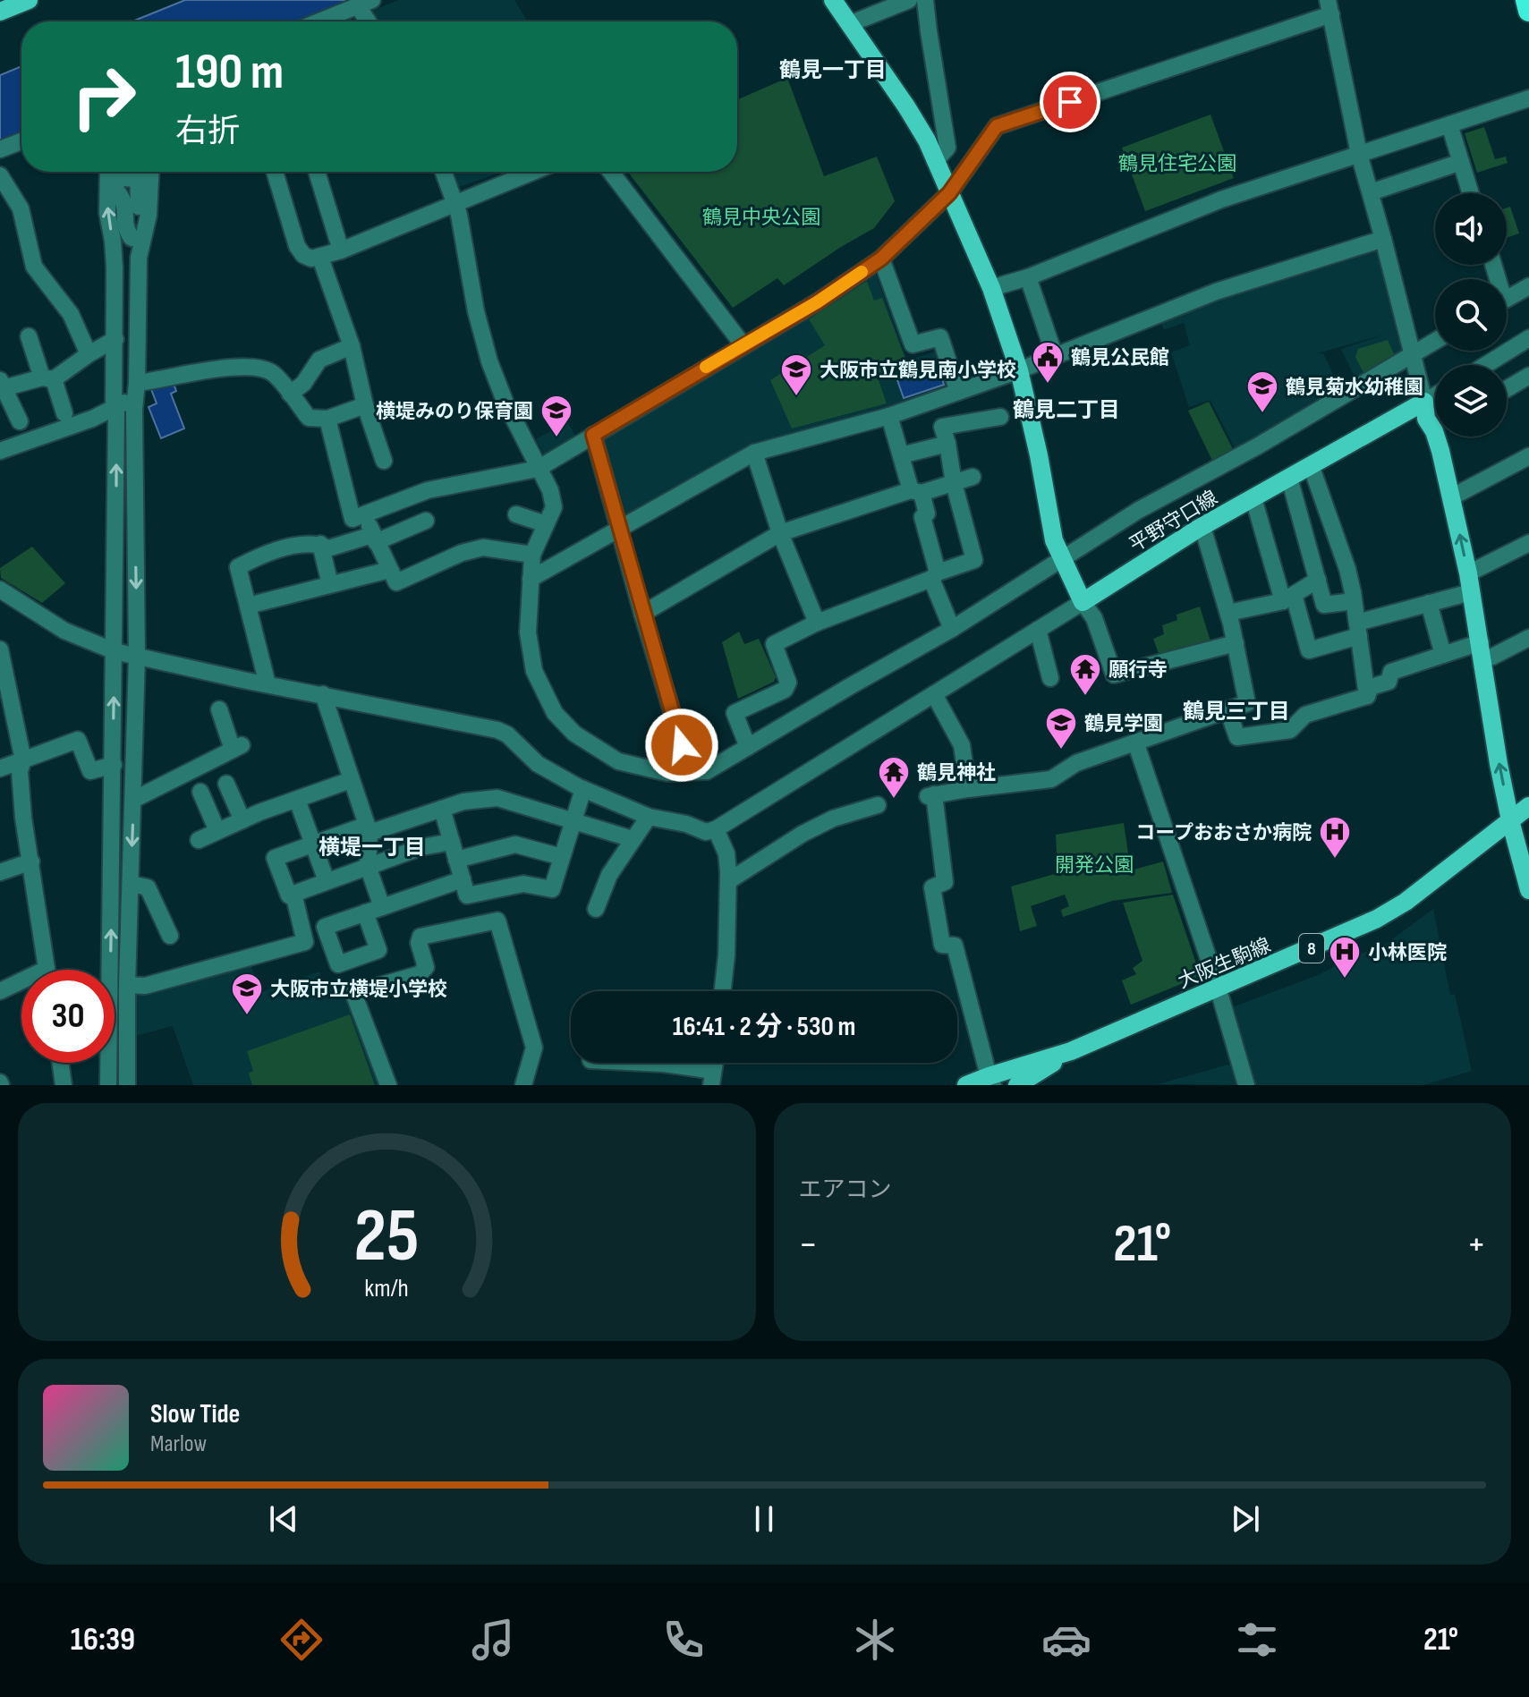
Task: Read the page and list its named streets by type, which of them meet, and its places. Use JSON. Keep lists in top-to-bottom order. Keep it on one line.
{"streets":{"main road":["平野守口線","8","大阪生駒線"]},"districts":["鶴見一丁目","鶴見二丁目","鶴見三丁目","横堤一丁目"],"parks":["鶴見住宅公園","鶴見中央公園","開発公園"],"places":{"public building":["鶴見公民館"],"school or university":["大阪市立鶴見南小学校","鶴見菊水幼稚園","横堤みのり保育園","鶴見学園","大阪市立横堤小学校"],"temple":["願行寺","鶴見神社"],"hospital":["コープおおさか病院","小林医院"]},"page":{"turn":["190 m","右折"],"limit":"30","trip":"16:41 · 2 分 · 530 m","tile":"エアコン","heat":["−","21°","+"],"song":["Slow Tide","Marlow"],"tabs":["16:39","21°"],"gauge":["25","km/h"]}}
